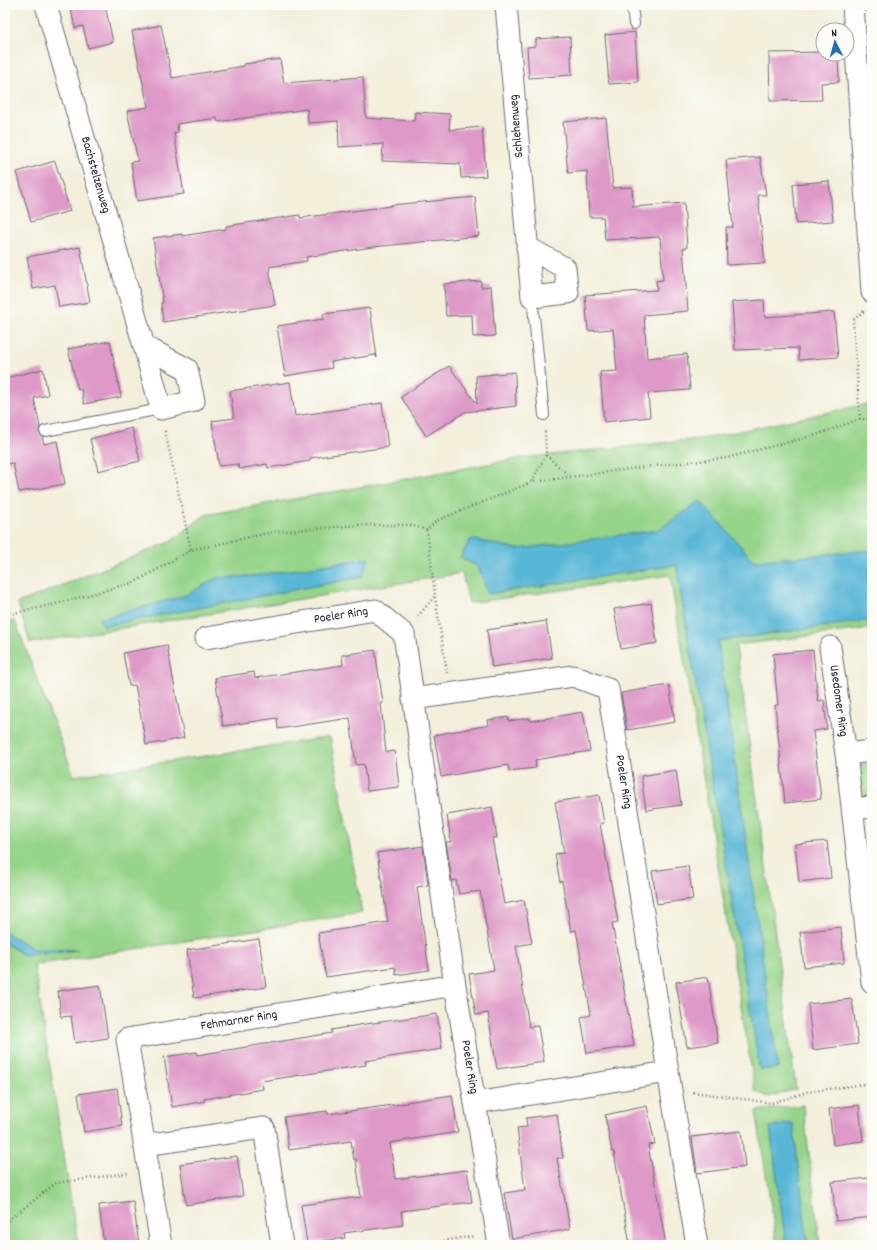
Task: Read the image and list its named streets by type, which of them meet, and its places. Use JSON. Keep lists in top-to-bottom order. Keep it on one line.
{"streets":{"street":["Schlehenweg","Bachstelzenweg","Poeler Ring","Usedomer Ring","Fehmarner Ring"]},"crossings":[["Poeler Ring","Fehmarner Ring"]],"north":"top"}
